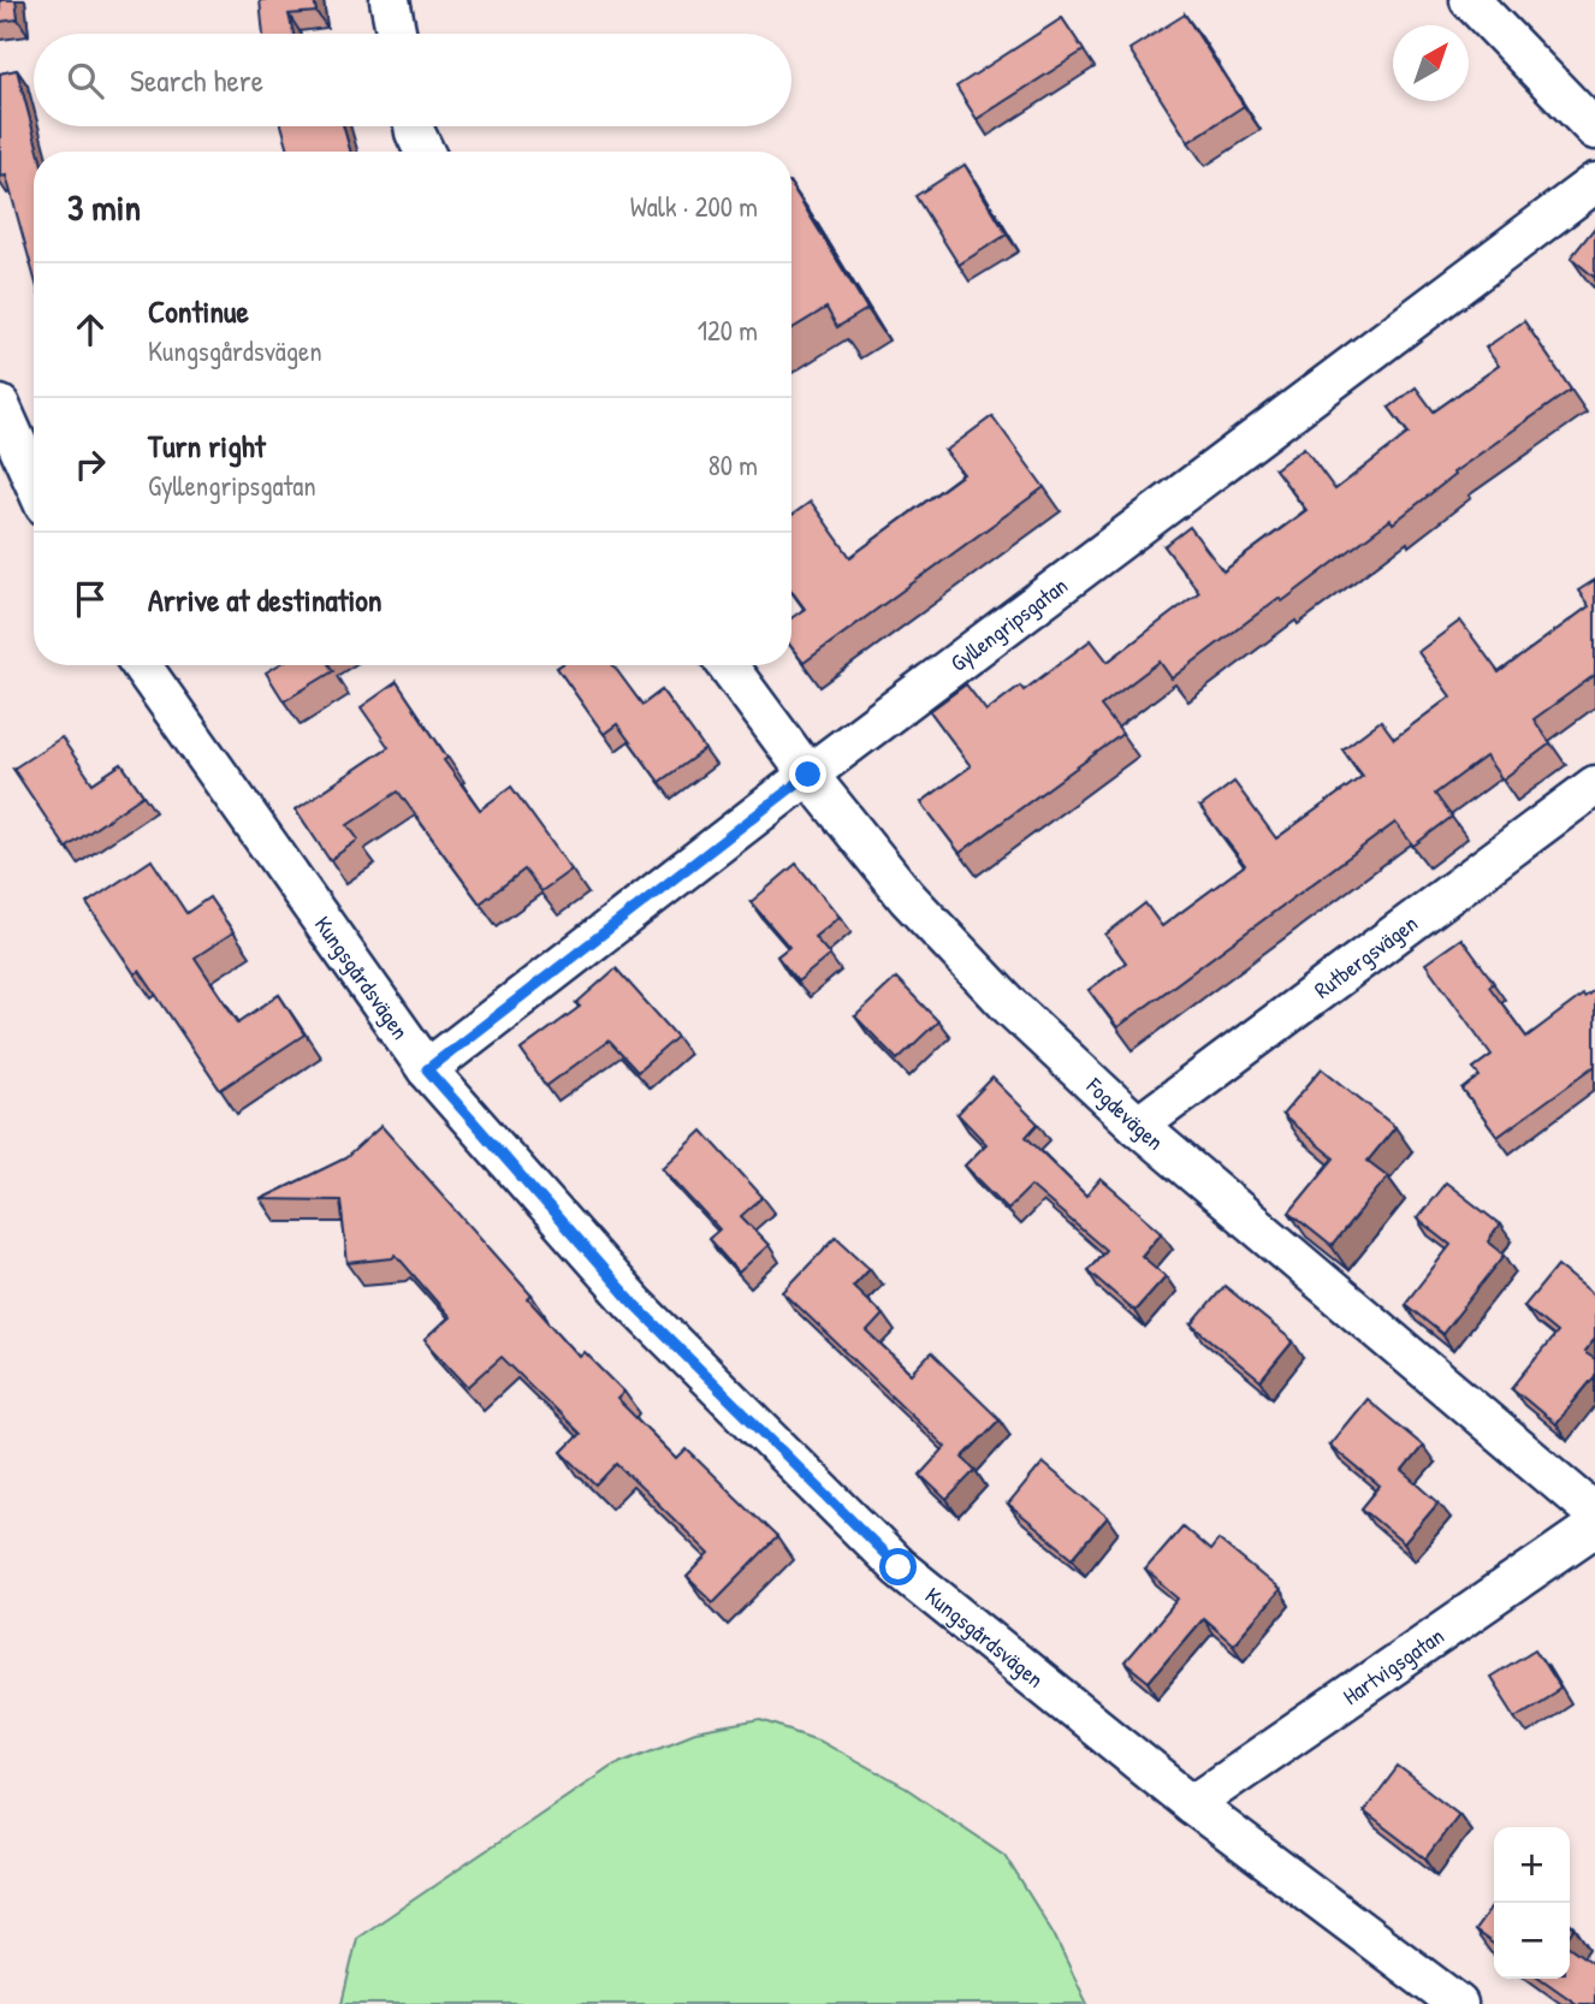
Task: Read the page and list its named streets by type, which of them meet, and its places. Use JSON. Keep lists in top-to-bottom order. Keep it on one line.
{"streets":{"street":["Gyllengripsgatan","Rutbergsvägen","Kungsgårdsvägen","Fogdevägen","Hartvigsgatan"]},"crossings":[["Gyllengripsgatan","Kungsgårdsvägen"],["Gyllengripsgatan","Fogdevägen"],["Rutbergsvägen","Fogdevägen"],["Kungsgårdsvägen","Hartvigsgatan"]],"north":"top right","page":{"search":"Search here","heading":["3 min","Walk · 200 m"],"list":[["Continue","Kungsgårdsvägen","120 m"],["Turn right","Gyllengripsgatan","80 m"],"Arrive at destination"],"map_buttons":["+","−"]}}
